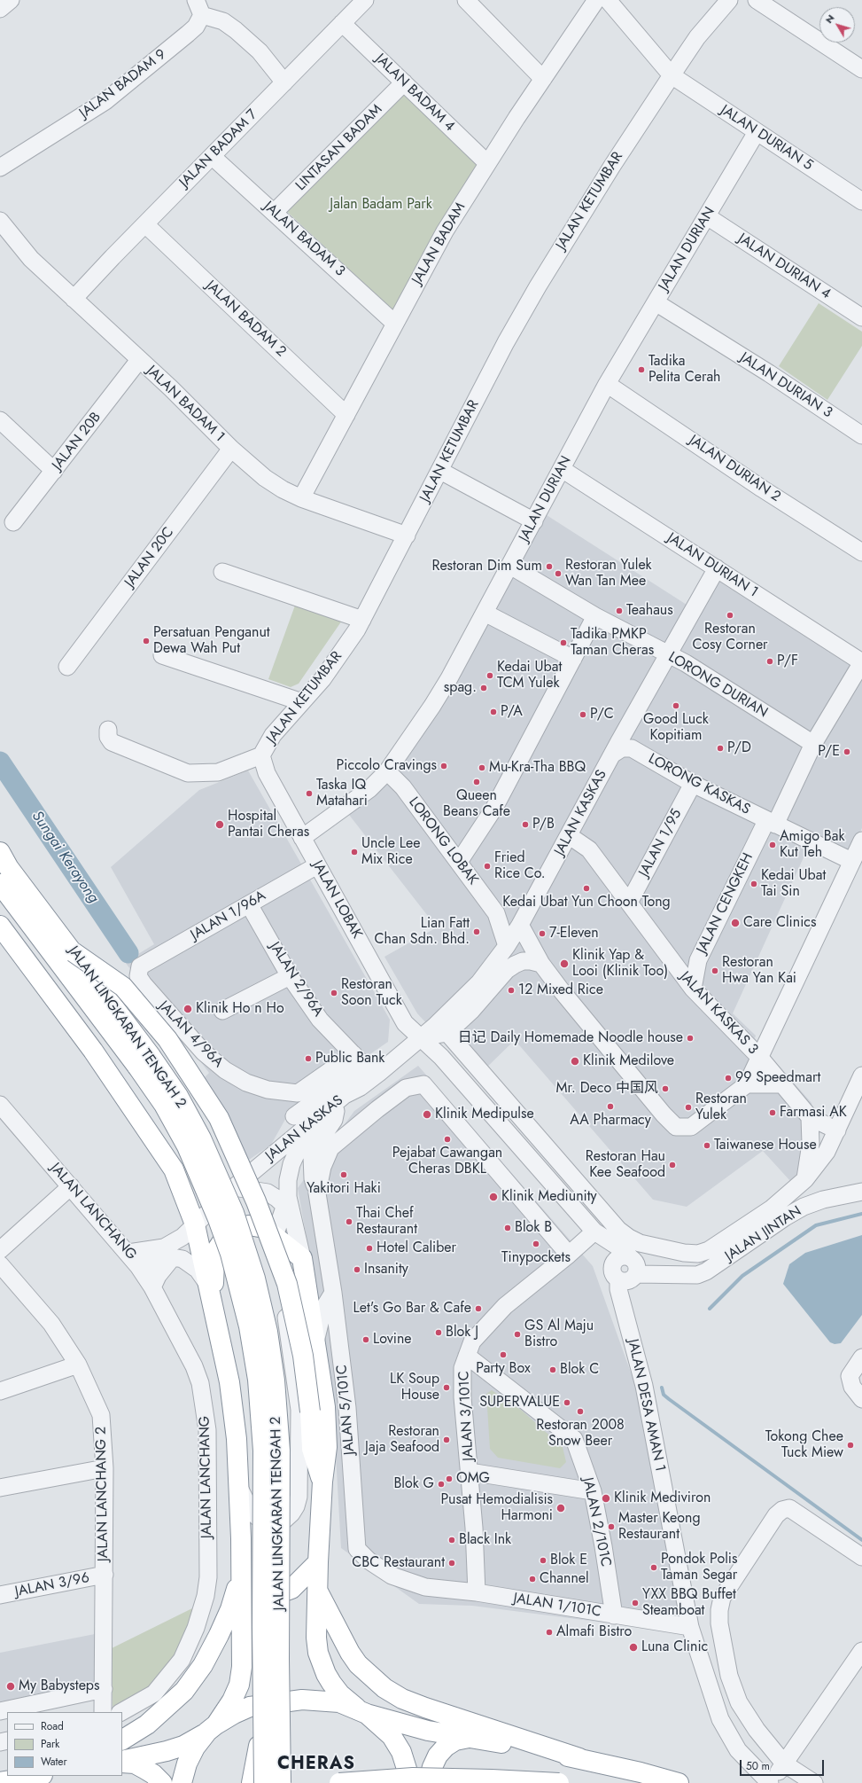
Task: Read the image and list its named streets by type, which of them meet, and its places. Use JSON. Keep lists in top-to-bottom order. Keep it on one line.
{"streets":{"highway":["JALAN LINGKARAN TENGAH 2"],"street":["JALAN BADAM 9","JALAN BADAM 4","JALAN DURIAN 5","LINTASAN BADAM","JALAN BADAM 7","JALAN KETUMBAR","JALAN BADAM 3","JALAN BADAM","JALAN DURIAN","JALAN DURIAN 4","JALAN BADAM 2","JALAN DURIAN 3","JALAN BADAM 1","JALAN 20B","JALAN DURIAN 2","JALAN 20C","JALAN DURIAN 1","LORONG DURIAN","LORONG KASKAS","JALAN KASKAS","LORONG LOBAK","JALAN 1/95","JALAN LOBAK","JALAN CENGKEH","JALAN 1/96A","JALAN 2/96A","JALAN KASKAS 3","JALAN 4/96A","JALAN LANCHANG","JALAN JINTAN","JALAN DESA AMAN 1","JALAN 5/101C","JALAN 3/101C","JALAN LANCHANG 2","JALAN 2/101C","JALAN 3/96","JALAN 1/101C"]},"crossings":[["JALAN BADAM 4","LINTASAN BADAM"],["JALAN BADAM 4","JALAN BADAM 7"],["JALAN BADAM 4","JALAN BADAM"],["JALAN DURIAN 5","JALAN KETUMBAR"],["JALAN DURIAN 5","JALAN DURIAN"],["LINTASAN BADAM","JALAN BADAM 3"],["JALAN BADAM 7","JALAN BADAM 3"],["JALAN BADAM 7","JALAN BADAM 2"],["JALAN BADAM 7","JALAN BADAM 1"],["JALAN KETUMBAR","JALAN BADAM 1"],["JALAN KETUMBAR","JALAN LOBAK"],["JALAN BADAM 3","JALAN BADAM"],["JALAN BADAM","JALAN BADAM 2"],["JALAN BADAM","JALAN BADAM 1"],["JALAN DURIAN","JALAN DURIAN 4"],["JALAN DURIAN","JALAN DURIAN 3"],["JALAN DURIAN","JALAN DURIAN 2"],["JALAN DURIAN","JALAN DURIAN 1"],["JALAN DURIAN","LORONG DURIAN"],["JALAN DURIAN","LORONG LOBAK"],["JALAN DURIAN","JALAN LOBAK"],["JALAN BADAM 1","JALAN 20B"],["JALAN BADAM 1","JALAN 20C"],["JALAN DURIAN 1","JALAN KASKAS"],["JALAN DURIAN 1","JALAN CENGKEH"],["LORONG DURIAN","JALAN KASKAS"],["LORONG DURIAN","JALAN CENGKEH"],["LORONG KASKAS","JALAN KASKAS"],["LORONG KASKAS","JALAN 1/95"],["LORONG KASKAS","JALAN CENGKEH"],["JALAN KASKAS","LORONG LOBAK"],["JALAN KASKAS","JALAN LOBAK"],["JALAN KASKAS","JALAN KASKAS 3"],["JALAN KASKAS","JALAN LANCHANG"],["JALAN 1/95","JALAN KASKAS 3"],["JALAN LOBAK","JALAN 1/96A"],["JALAN CENGKEH","JALAN KASKAS 3"],["JALAN 1/96A","JALAN 2/96A"],["JALAN 1/96A","JALAN 4/96A"],["JALAN JINTAN","JALAN DESA AMAN 1"],["JALAN DESA AMAN 1","JALAN 1/101C"],["JALAN 5/101C","JALAN 3/101C"],["JALAN 5/101C","JALAN 1/101C"],["JALAN 3/101C","JALAN 2/101C"],["JALAN 3/101C","JALAN 1/101C"],["JALAN LANCHANG 2","JALAN 3/96"],["JALAN 2/101C","JALAN 1/101C"]],"districts":["CHERAS"],"water":["Sungai Kerayong"],"parks":["Jalan Badam Park"],"places":["Tadika Pelita Cerah","Restoran Dim Sum","Restoran Yulek Wan Tan Mee","Teahaus","Restoran Cosy Corner","Persatuan Penganut Dewa Wah Put","Tadika PMKP Taman Cheras","P/F","Kedai Ubat TCM Yulek","spag.","Good Luck Kopitiam","P/A","P/C","P/D","P/E","Piccolo Cravings","Mu-Kra-Tha BBQ","Queen Beans Cafe","Taska IQ Matahari","Hospital Pantai Cheras","P/B","Amigo Bak Kut Teh","Uncle Lee Mix Rice","Fried Rice Co.","Kedai Ubat Tai Sin","Kedai Ubat Yun Choon Tong","Care Clinics","Lian Fatt Chan Sdn. Bhd.","7-Eleven","Klinik Yap & Looi (Klinik Too)","Restoran Hwa Yan Kai","12 Mixed Rice","Restoran Soon Tuck","Klinik Ho n Ho","日记 Daily Homemade Noodle house","Public Bank","Klinik Medilove","99 Speedmart","Mr. Deco 中国风","AA Pharmacy","Restoran Yulek","Farmasi AK","Klinik Medipulse","Pejabat Cawangan Cheras DBKL","Taiwanese House","Restoran Hau Kee Seafood","Yakitori Haki","Klinik Mediunity","Thai Chef Restaurant","Blok B","Tinypockets","Hotel Caliber","Insanity","Let's Go Bar & Cafe","Blok J","GS Al Maju Bistro","Lovine","Party Box","Blok C","LK Soup House","SUPERVALUE","Restoran 2008 Snow Beer","Restoran Jaja Seafood","Tokong Chee Tuck Miew","OMG","Blok G","Klinik Mediviron","Pusat Hemodialisis Harmoni","Master Keong Restaurant","Black Ink","Blok E","CBC Restaurant","Pondok Polis Taman Segar","Channel","YXX BBQ Buffet Steamboat","Almafi Bistro","Luna Clinic","My Babysteps"],"legend":["Road","Park","Water"],"scale_bar":"50 m","north":"top left"}
